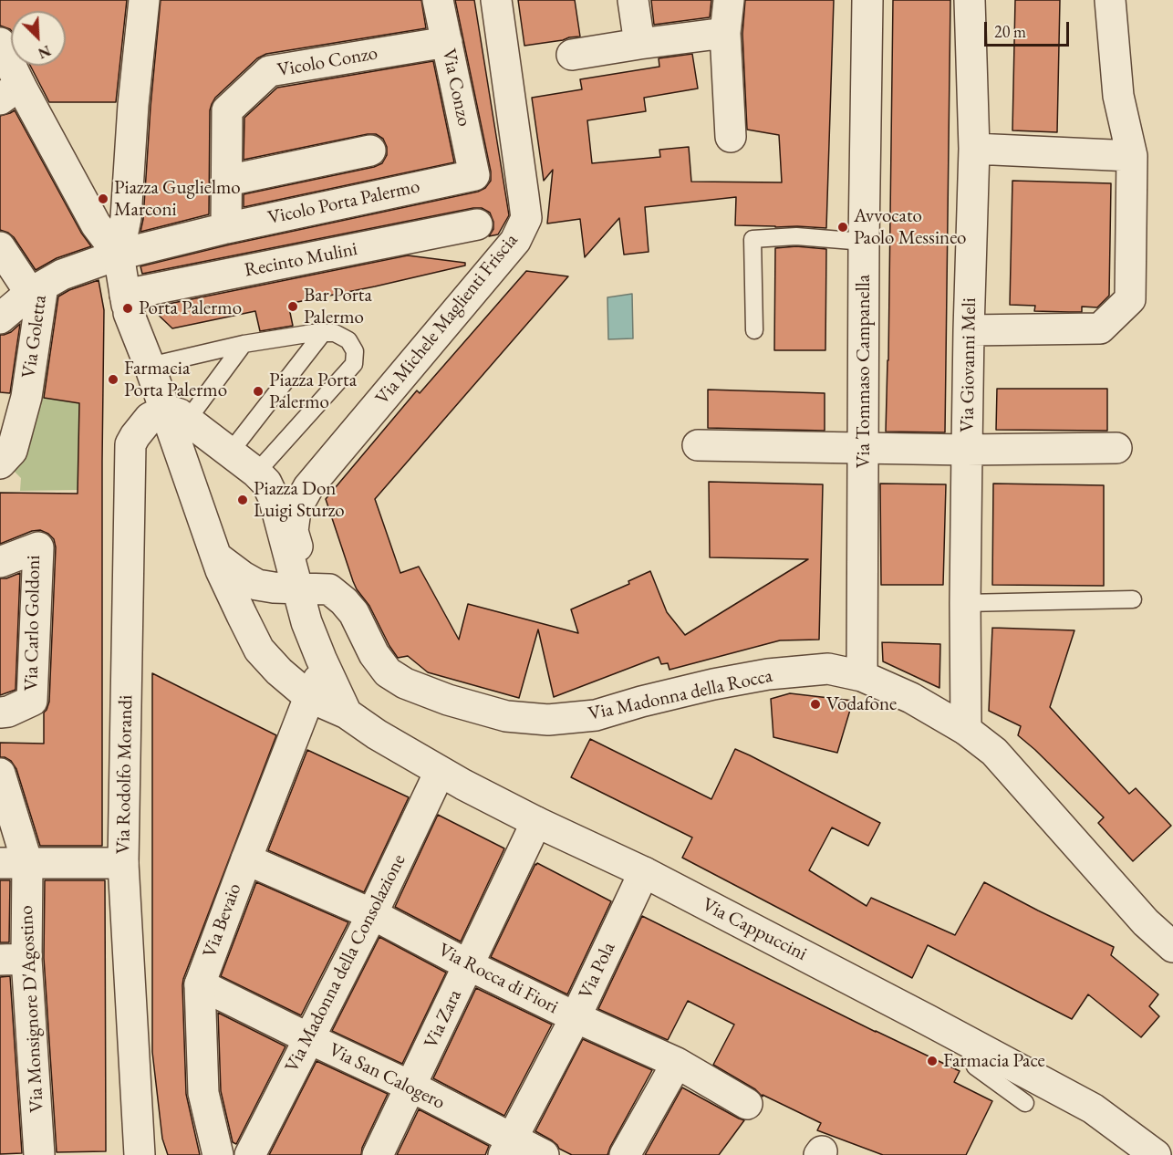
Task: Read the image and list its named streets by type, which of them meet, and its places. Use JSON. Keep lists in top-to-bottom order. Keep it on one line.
{"streets":{"street":["Vicolo Conzo","Via Conzo","Vicolo Porta Palermo","Recinto Mulini","Via Michele Maglienti Friscia","Via Goletta","Via Giovanni Meli","Via Tommaso Campanella","Via Carlo Goldoni","Via Madonna della Rocca","Via Rodolfo Morandi","Via Bevaio","Via Cappuccini","Via Madonna della Consolazione","Via Pola","Via Rocca di Fiori","Via Monsignore D'Agostino","Via Zara","Via San Calogero"]},"crossings":[["Vicolo Conzo","Via Conzo"],["Vicolo Conzo","Vicolo Porta Palermo"],["Via Conzo","Vicolo Porta Palermo"],["Vicolo Porta Palermo","Via Goletta"],["Via Michele Maglienti Friscia","Via Madonna della Rocca"],["Via Giovanni Meli","Via Madonna della Rocca"],["Via Tommaso Campanella","Via Madonna della Rocca"],["Via Bevaio","Via Cappuccini"],["Via Bevaio","Via Rocca di Fiori"],["Via Bevaio","Via San Calogero"],["Via Cappuccini","Via Madonna della Consolazione"],["Via Cappuccini","Via Pola"],["Via Cappuccini","Via Zara"],["Via Madonna della Consolazione","Via Rocca di Fiori"],["Via Madonna della Consolazione","Via San Calogero"],["Via Pola","Via Rocca di Fiori"],["Via Pola","Via San Calogero"],["Via Rocca di Fiori","Via Zara"],["Via Zara","Via San Calogero"]],"places":["Piazza Guglielmo Marconi","Avvocato Paolo Messineo","Bar Porta Palermo","Porta Palermo","Farmacia Porta Palermo","Piazza Porta Palermo","Piazza Don Luigi Sturzo","Vodafone","Farmacia Pace"],"scale_bar":"20 m","north":"bottom right"}
